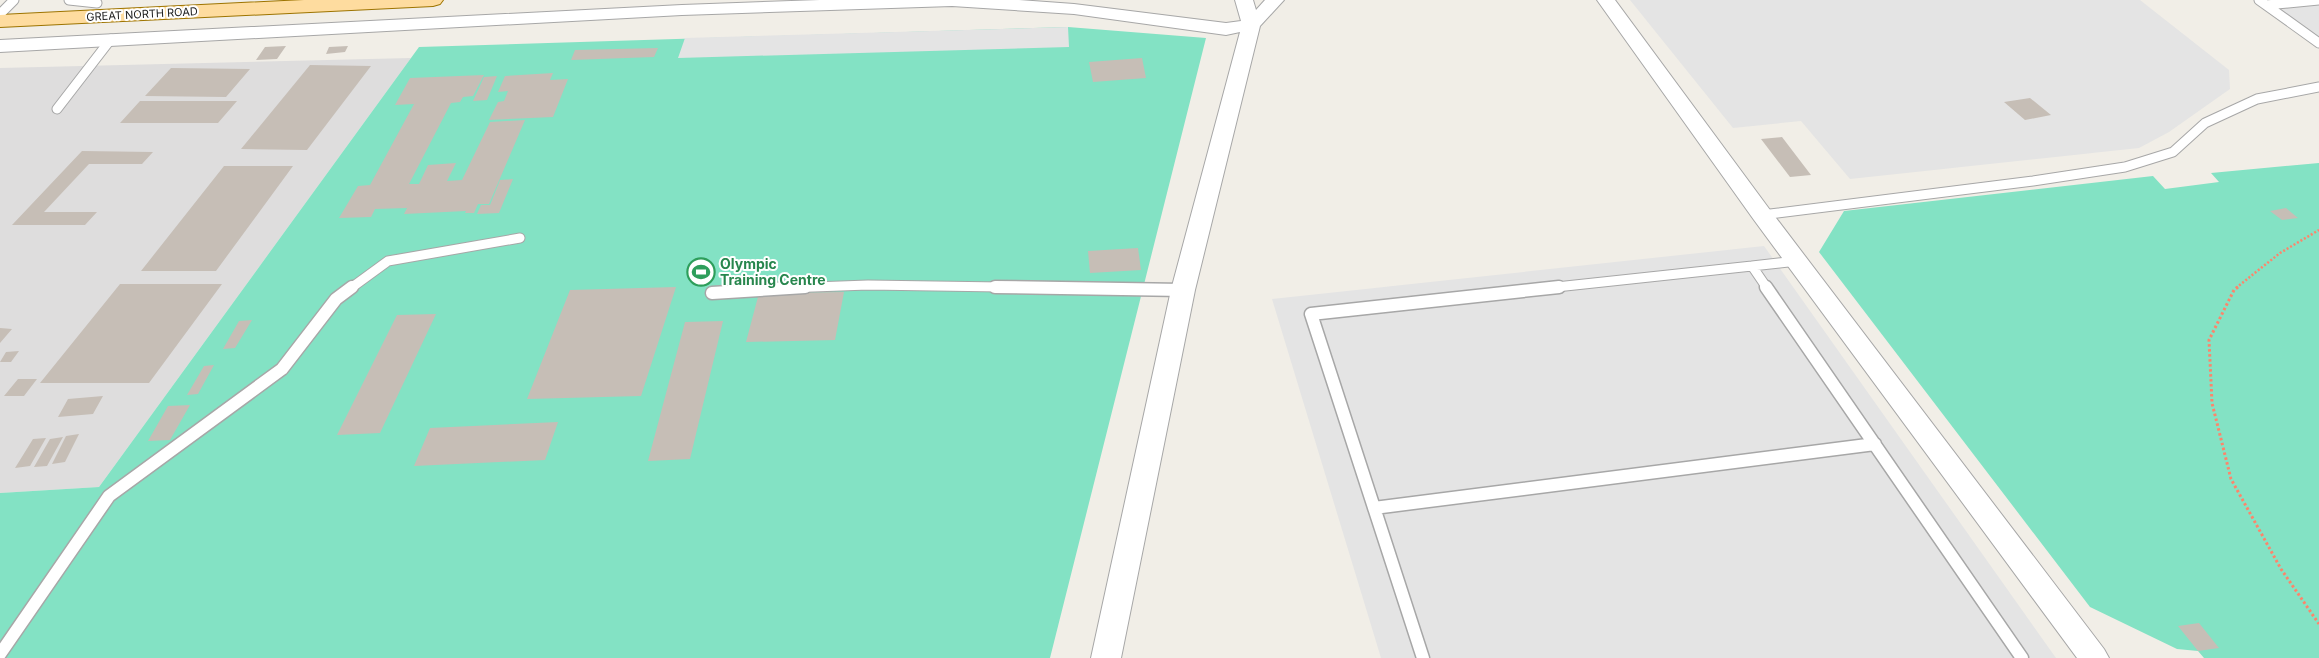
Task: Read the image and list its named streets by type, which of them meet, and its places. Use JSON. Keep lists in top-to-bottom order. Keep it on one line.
{"streets":{"main road":["GREAT NORTH ROAD"]},"places":{"sports":["Olympic Training Centre"]}}
